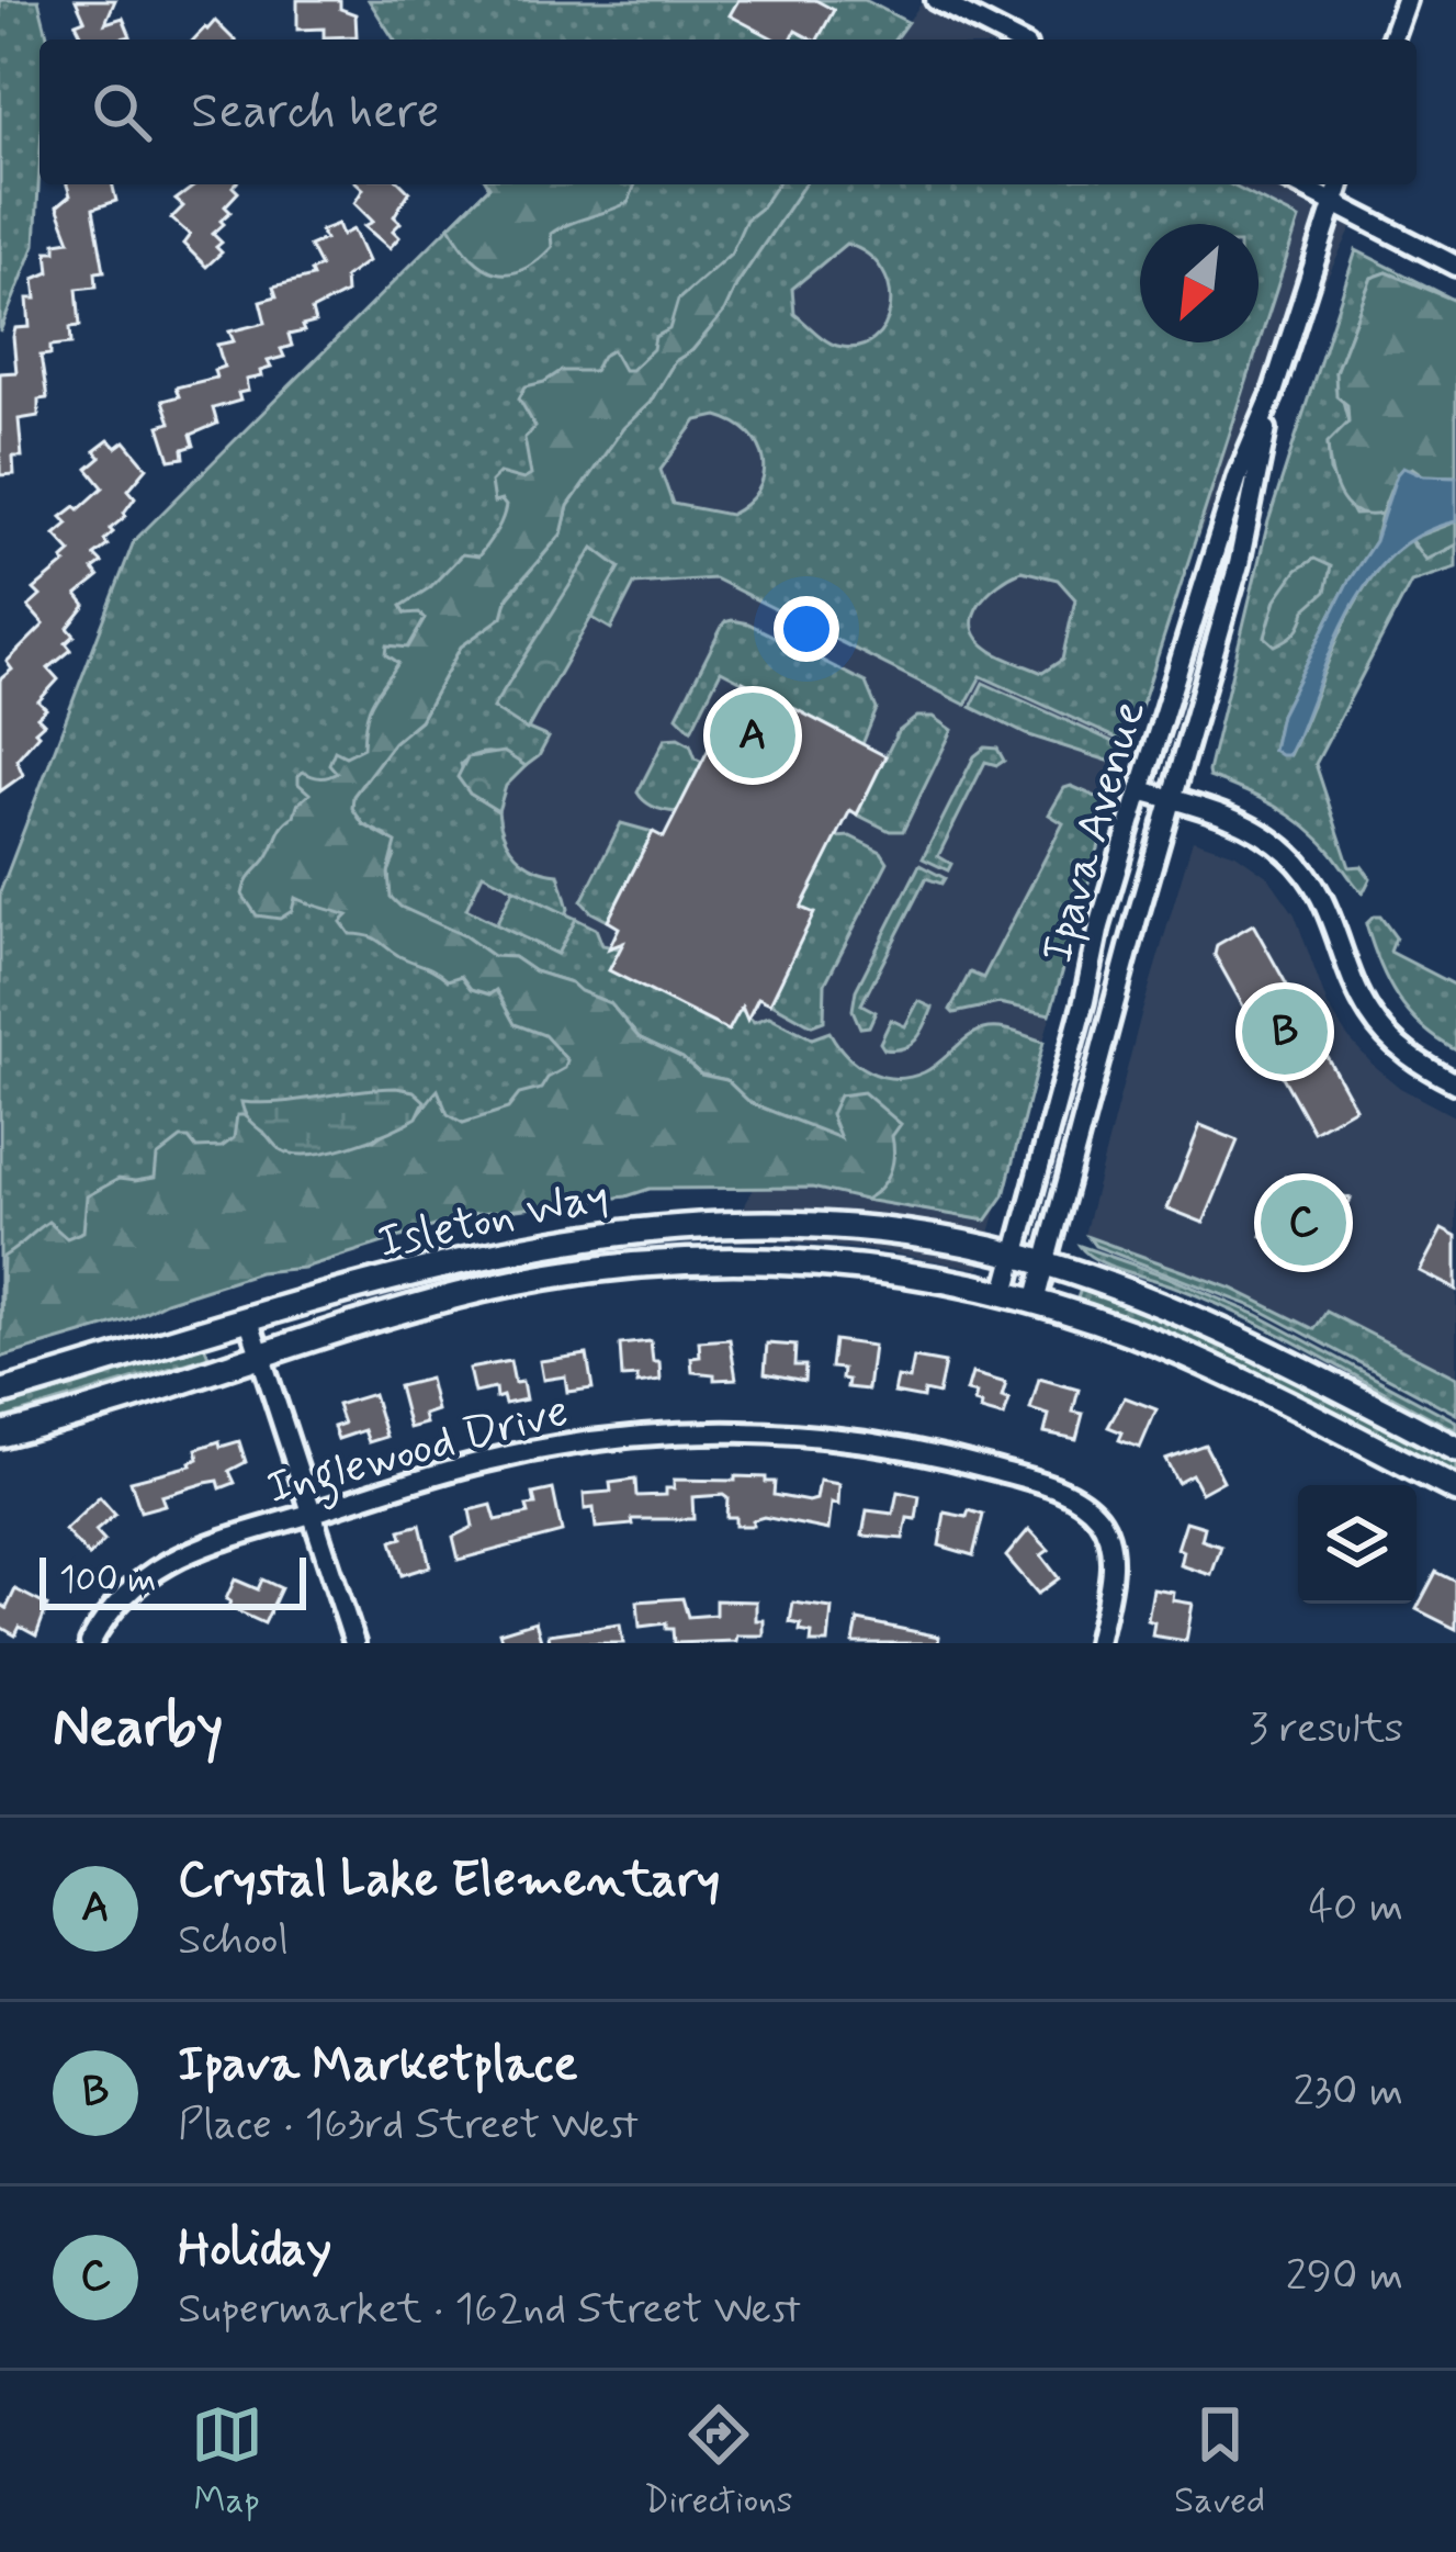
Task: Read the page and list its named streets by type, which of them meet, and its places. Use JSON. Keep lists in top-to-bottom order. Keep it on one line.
{"streets":{"main road":["Isleton Way"],"street":["Ipava Avenue","Inglewood Drive"]},"crossings":[["Ipava Avenue","Isleton Way"]],"scale_bar":"100 m","north":"bottom left","page":{"search":"Search here","pins":["A","B","C"],"scale":"100 m","heading":["Nearby","3 results"],"list":[{"mark":"A","name":"Crystal Lake Elementary","note":"School","value":"40 m"},{"mark":"B","name":"Ipava Marketplace","note":"Place · 163rd Street West","value":"230 m"},{"mark":"C","name":"Holiday","note":"Supermarket · 162nd Street West","value":"290 m"}],"nav":["Map","Directions","Saved"]}}
